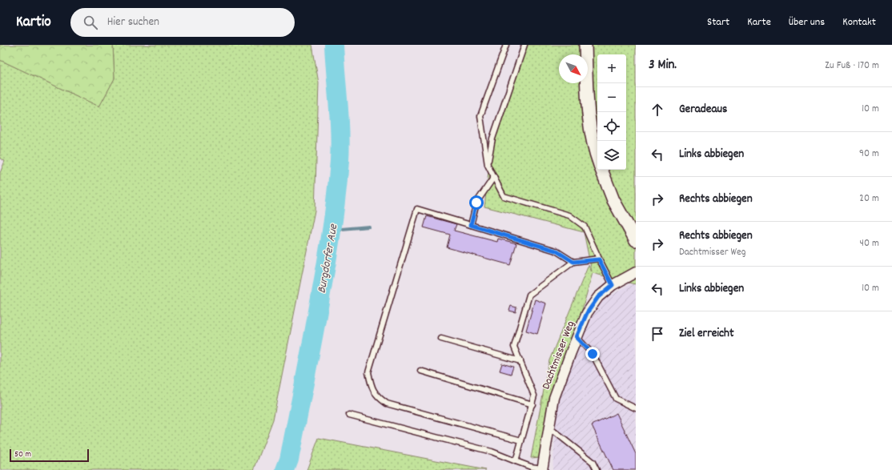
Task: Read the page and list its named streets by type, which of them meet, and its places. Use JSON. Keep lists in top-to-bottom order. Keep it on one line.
{"streets":{"street":["Dachtmisser Weg"]},"water":["Burgdorfer Aue"],"scale_bar":"50 m","north":"bottom right","page":{"header":"Kartio","search":"Hier suchen","nav":["Start","Karte","Über uns","Kontakt"],"heading":["3 Min.","Zu Fuß · 170 m"],"map_buttons":["+","−"],"list":[["Geradeaus","10 m"],["Links abbiegen","90 m"],["Rechts abbiegen","20 m"],["Rechts abbiegen","Dachtmisser Weg","40 m"],["Links abbiegen","10 m"],"Ziel erreicht"],"scale":"50 m"}}
